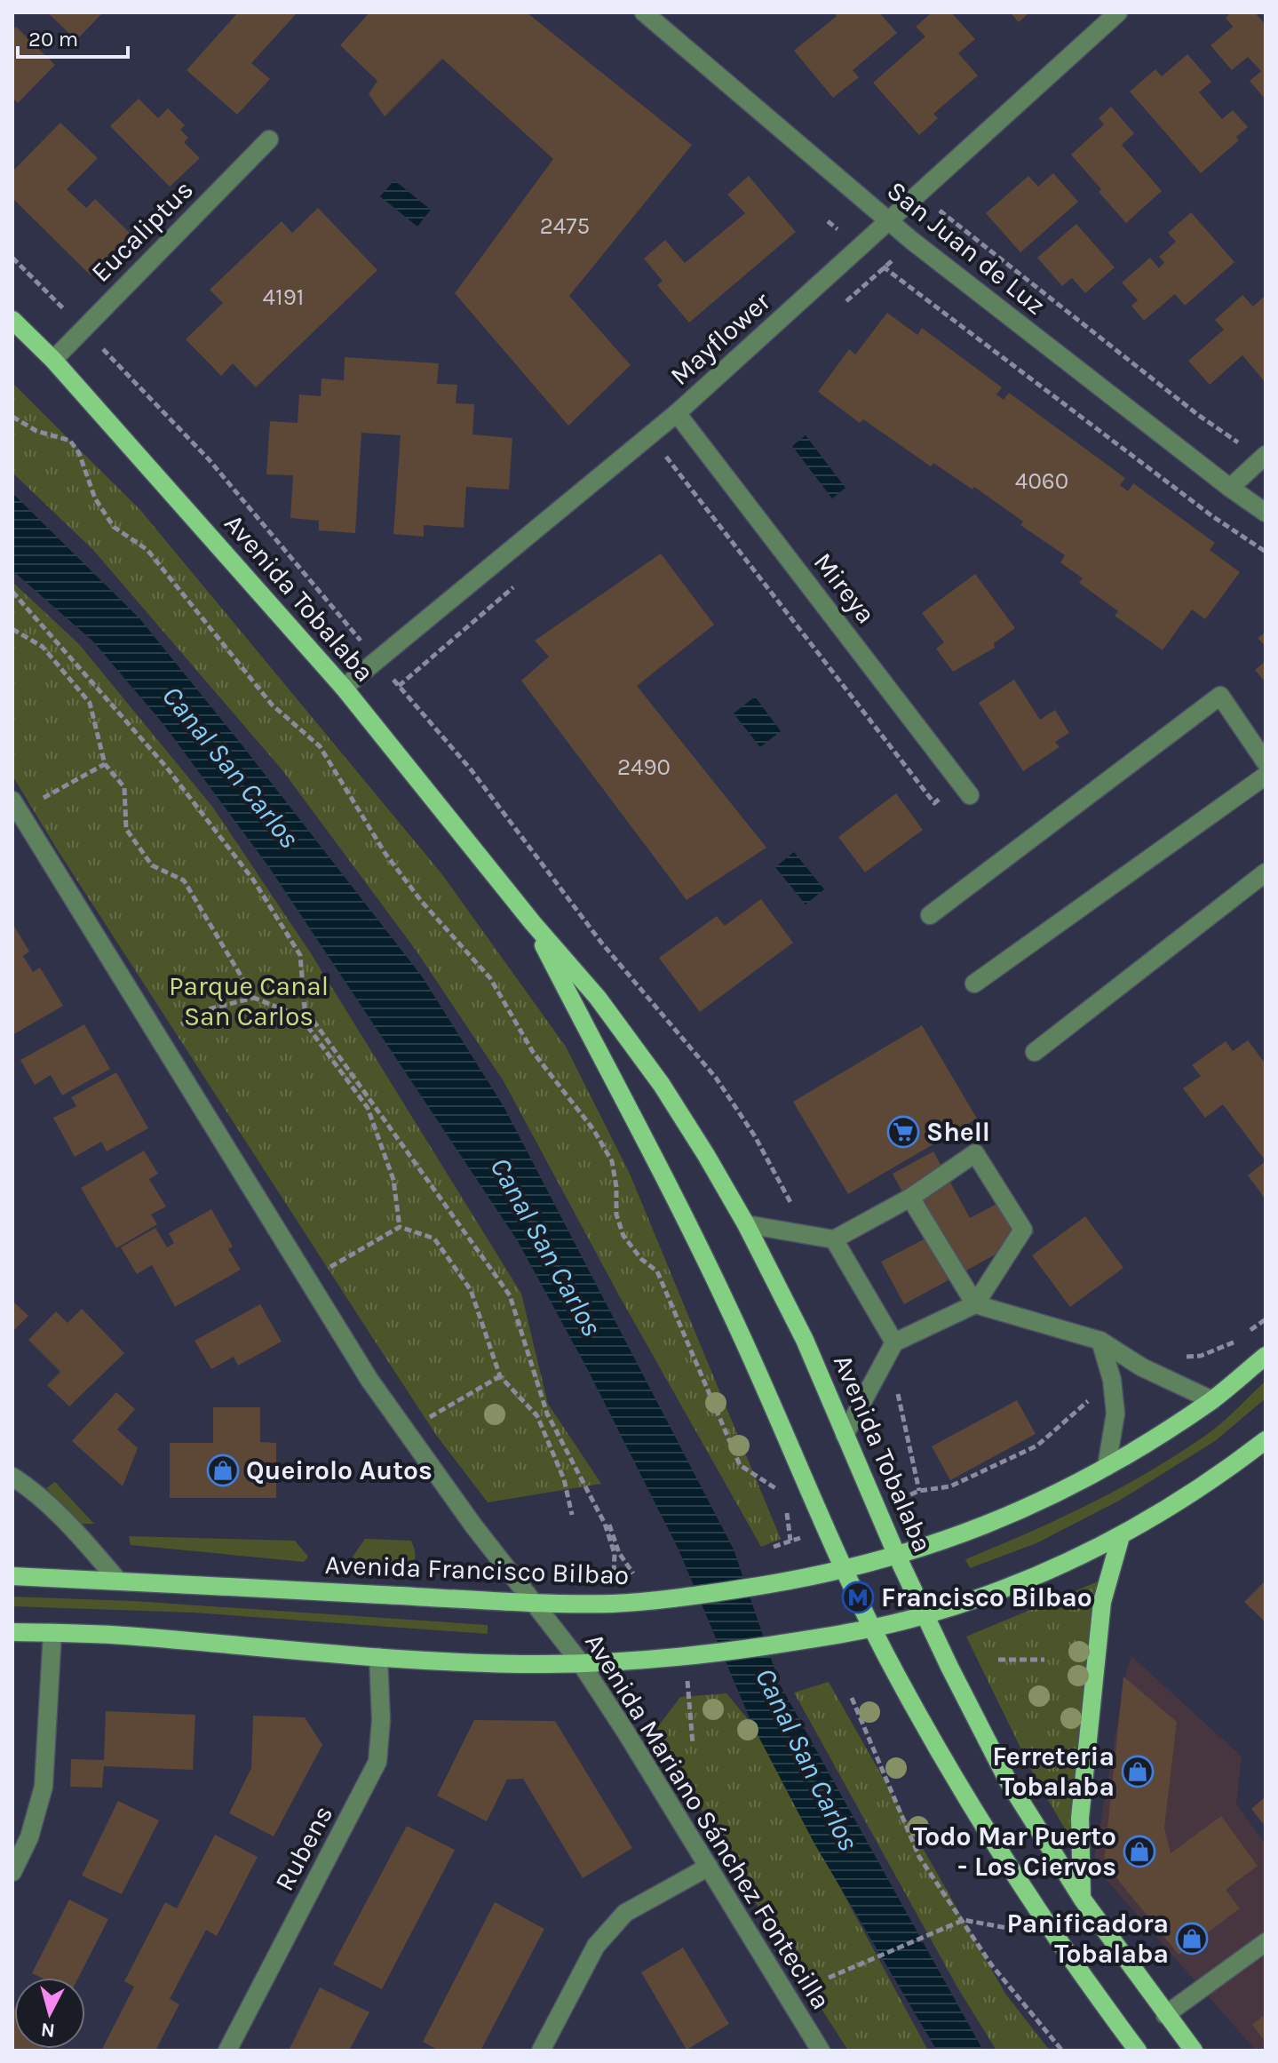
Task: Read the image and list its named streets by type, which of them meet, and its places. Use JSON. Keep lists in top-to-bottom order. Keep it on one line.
{"streets":{"main road":["Avenida Tobalaba","Avenida Francisco Bilbao"],"street":["Eucaliptus","San Juan de Luz","Mayflower","Mireya","Avenida Mariano Sánchez Fontecilla","Rubens"]},"crossings":[["Eucaliptus","Avenida Tobalaba"],["San Juan de Luz","Mayflower"],["Mayflower","Mireya"],["Mayflower","Avenida Tobalaba"],["Avenida Tobalaba","Avenida Francisco Bilbao"],["Avenida Francisco Bilbao","Avenida Mariano Sánchez Fontecilla"]],"water":["Canal San Carlos"],"parks":["Parque Canal San Carlos"],"places":{"supermarket":["Shell"],"shop":["Queirolo Autos","Ferreteria Tobalaba","Todo Mar Puerto - Los Ciervos","Panificadora Tobalaba"],"metro station":["Francisco Bilbao"]},"house_numbers":["2475","4191","4060","2490"],"scale_bar":"20 m","north":"bottom"}
